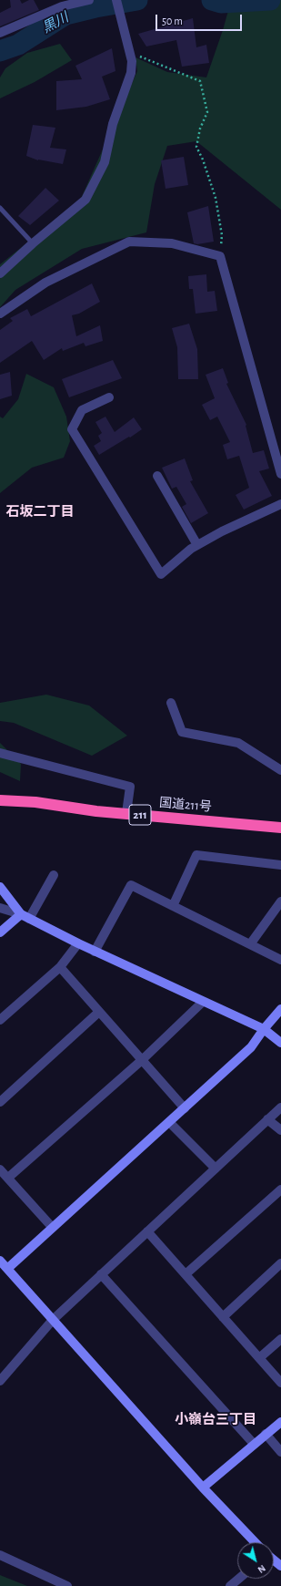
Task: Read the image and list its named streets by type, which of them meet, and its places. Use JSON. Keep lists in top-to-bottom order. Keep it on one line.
{"streets":{"highway":["国道211号","211"]},"districts":["石坂二丁目","小嶺台三丁目"],"water":["黒川"],"scale_bar":"50 m","north":"bottom right"}
